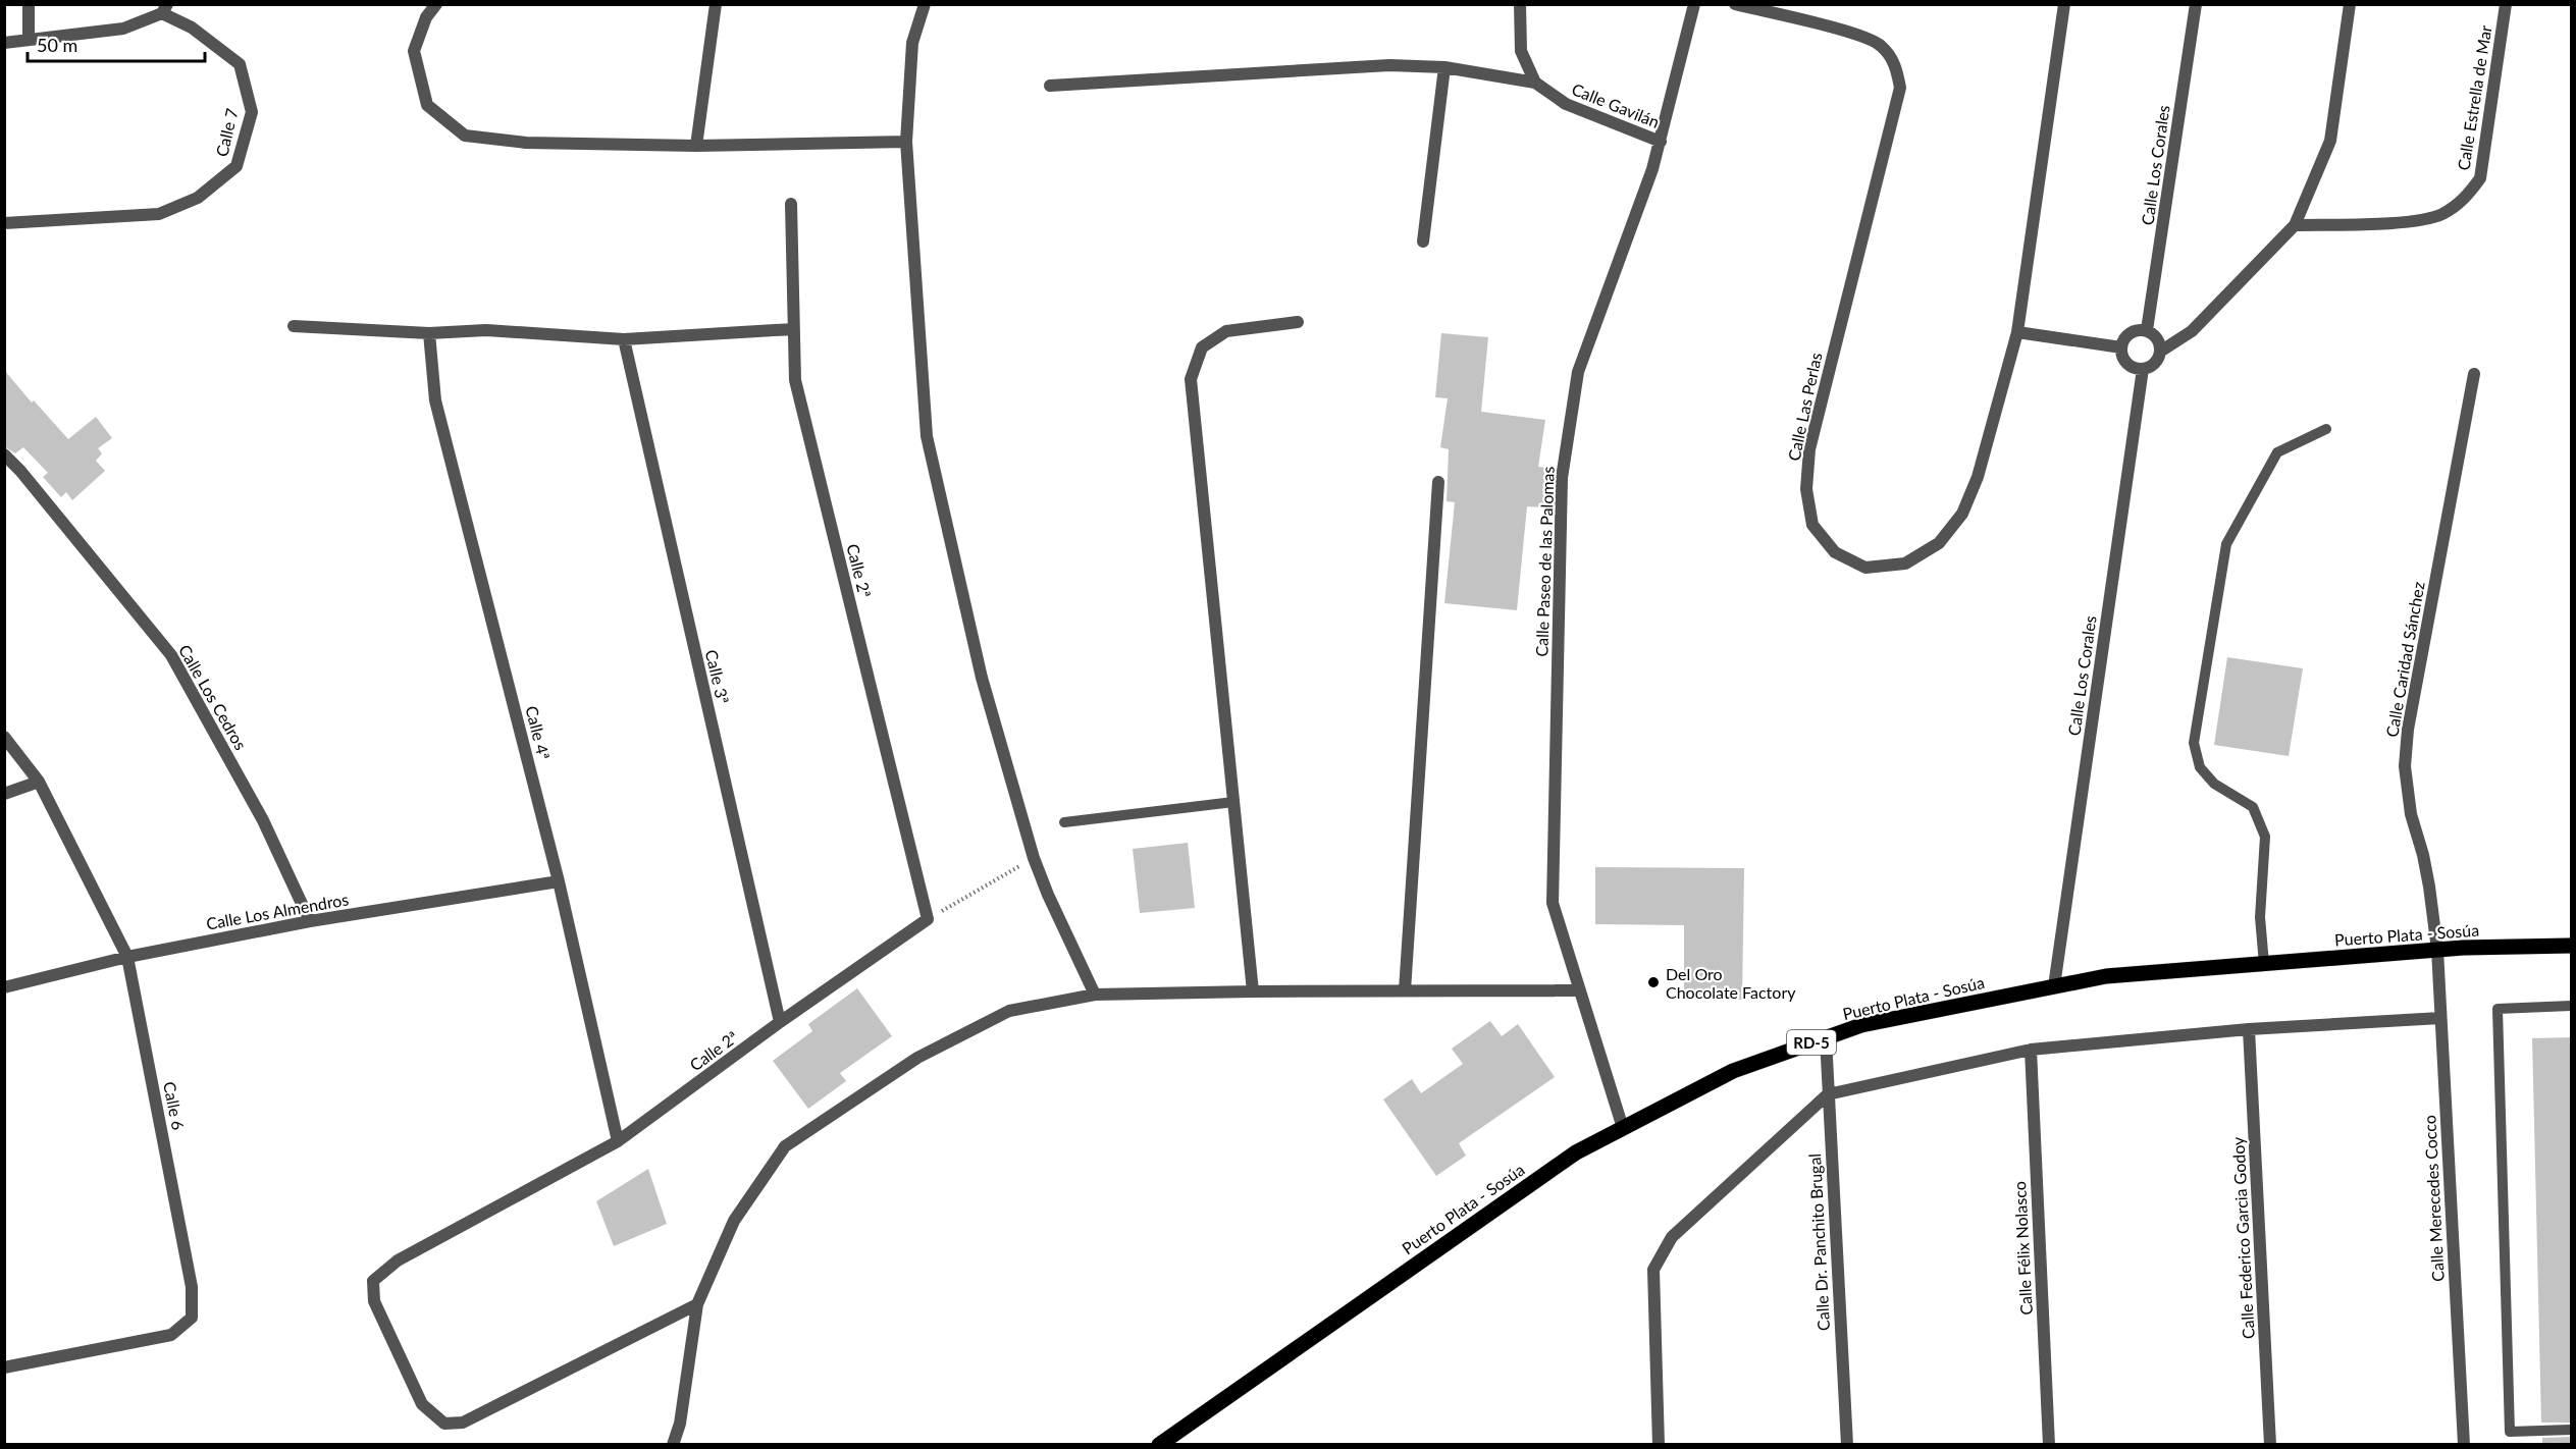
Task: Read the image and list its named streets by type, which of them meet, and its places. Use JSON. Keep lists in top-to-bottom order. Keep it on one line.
{"streets":{"main road":["Puerto Plata - Sosúa","RD-5"],"street":["Calle Estrella de Mar","Calle Gavilán","Calle 7","Calle Los Corales","Calle Las Perlas","Calle Paseo de las Palomas","Calle 2ª","Calle Caridad Sánchez","Calle 3ª","Calle Los Cedros","Calle 4ª","Calle Los Almendros","Calle 6","Calle Merecedes Cocco","Calle Federico Garcia Godoy","Calle Dr. Panchito Brugal","Calle Félix Nolasco"]},"crossings":[["Calle Gavilán","Calle Paseo de las Palomas"],["Calle Los Corales","Puerto Plata - Sosúa"],["Calle Paseo de las Palomas","Puerto Plata - Sosúa"],["Calle 2ª","Calle 3ª"],["Calle 2ª","Calle 4ª"],["Calle Caridad Sánchez","Puerto Plata - Sosúa"],["Calle Caridad Sánchez","Calle Merecedes Cocco"],["Calle Los Cedros","Calle Los Almendros"],["Calle 4ª","Calle Los Almendros"],["Calle Los Almendros","Calle 6"],["Puerto Plata - Sosúa","Calle Merecedes Cocco"],["Puerto Plata - Sosúa","Calle Dr. Panchito Brugal"]],"places":["Del Oro Chocolate Factory"],"scale_bar":"50 m"}
